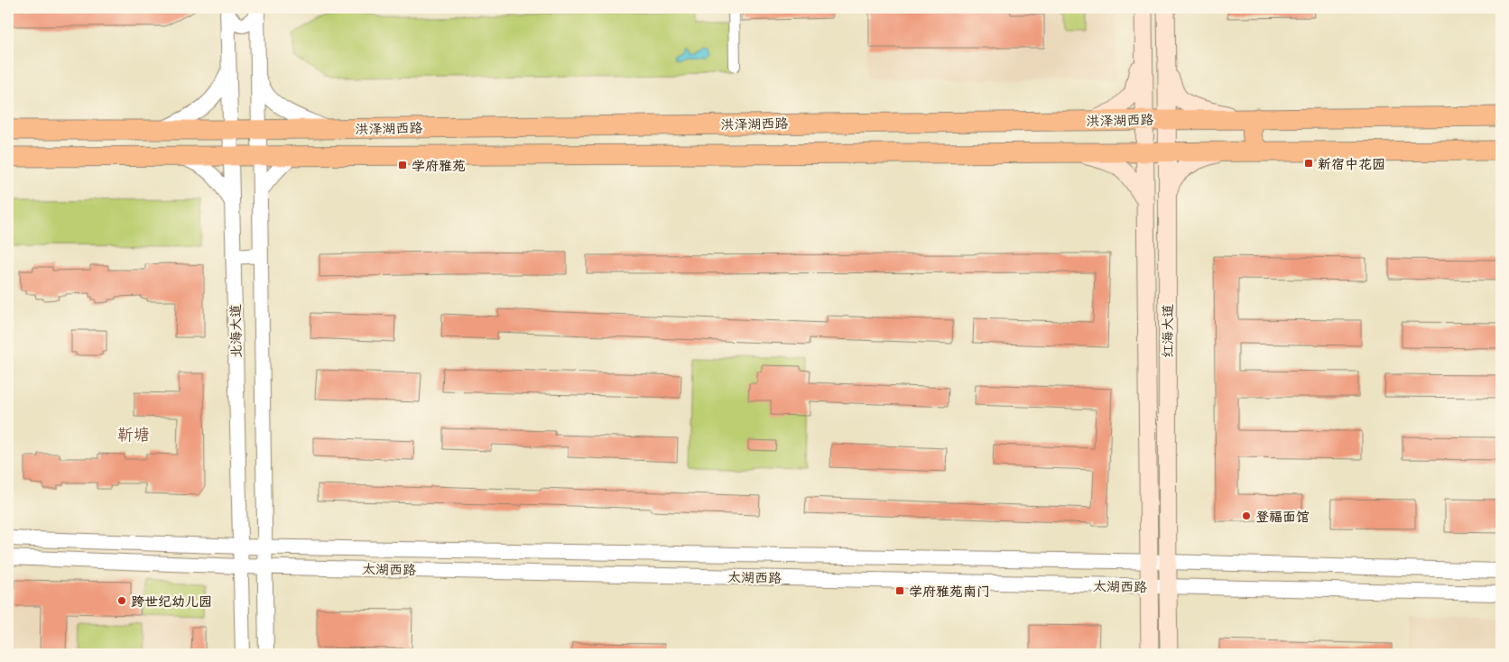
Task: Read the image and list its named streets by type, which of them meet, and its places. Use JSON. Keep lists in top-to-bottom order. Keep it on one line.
{"streets":{"main road":["洪泽湖西路","红海大道"],"street":["北海大道","太湖西路"]},"crossings":[["洪泽湖西路","北海大道"],["洪泽湖西路","红海大道"],["北海大道","太湖西路"],["红海大道","太湖西路"]],"districts":["靳塘"],"places":{"transit":["新宿中花园","学府雅苑","学府雅苑南门"],"other":["登福面馆","跨世纪幼儿园"]}}
